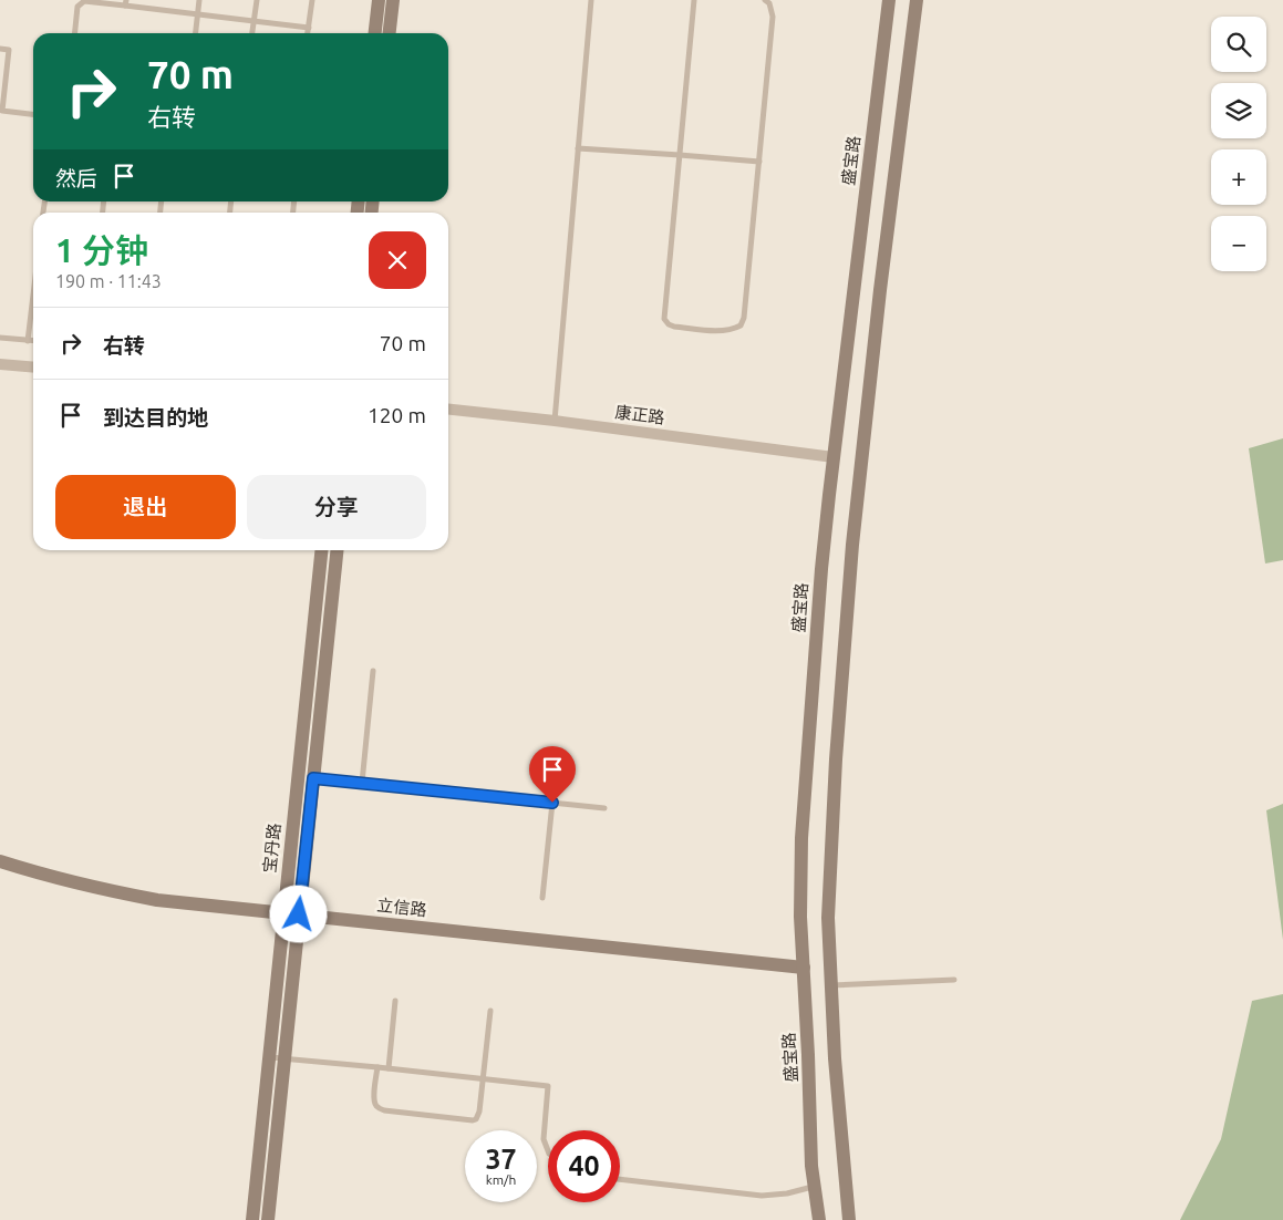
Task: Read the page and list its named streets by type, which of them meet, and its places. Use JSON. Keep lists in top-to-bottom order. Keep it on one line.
{"streets":{"main road":["盛宝路","宝丹路","立信路"],"street":["康正路"]},"crossings":[["盛宝路","康正路"],["盛宝路","立信路"],["宝丹路","立信路"]],"page":{"map_buttons":["+","−"],"turn":["70 m","右转"],"then":"然后","heading":["1 分钟","190 m · 11:43"],"list":[{"name":"右转","value":"70 m"},{"name":"到达目的地","value":"120 m"}],"buttons":["退出","分享"],"speed":"37 km/h","limit":"40"}}
